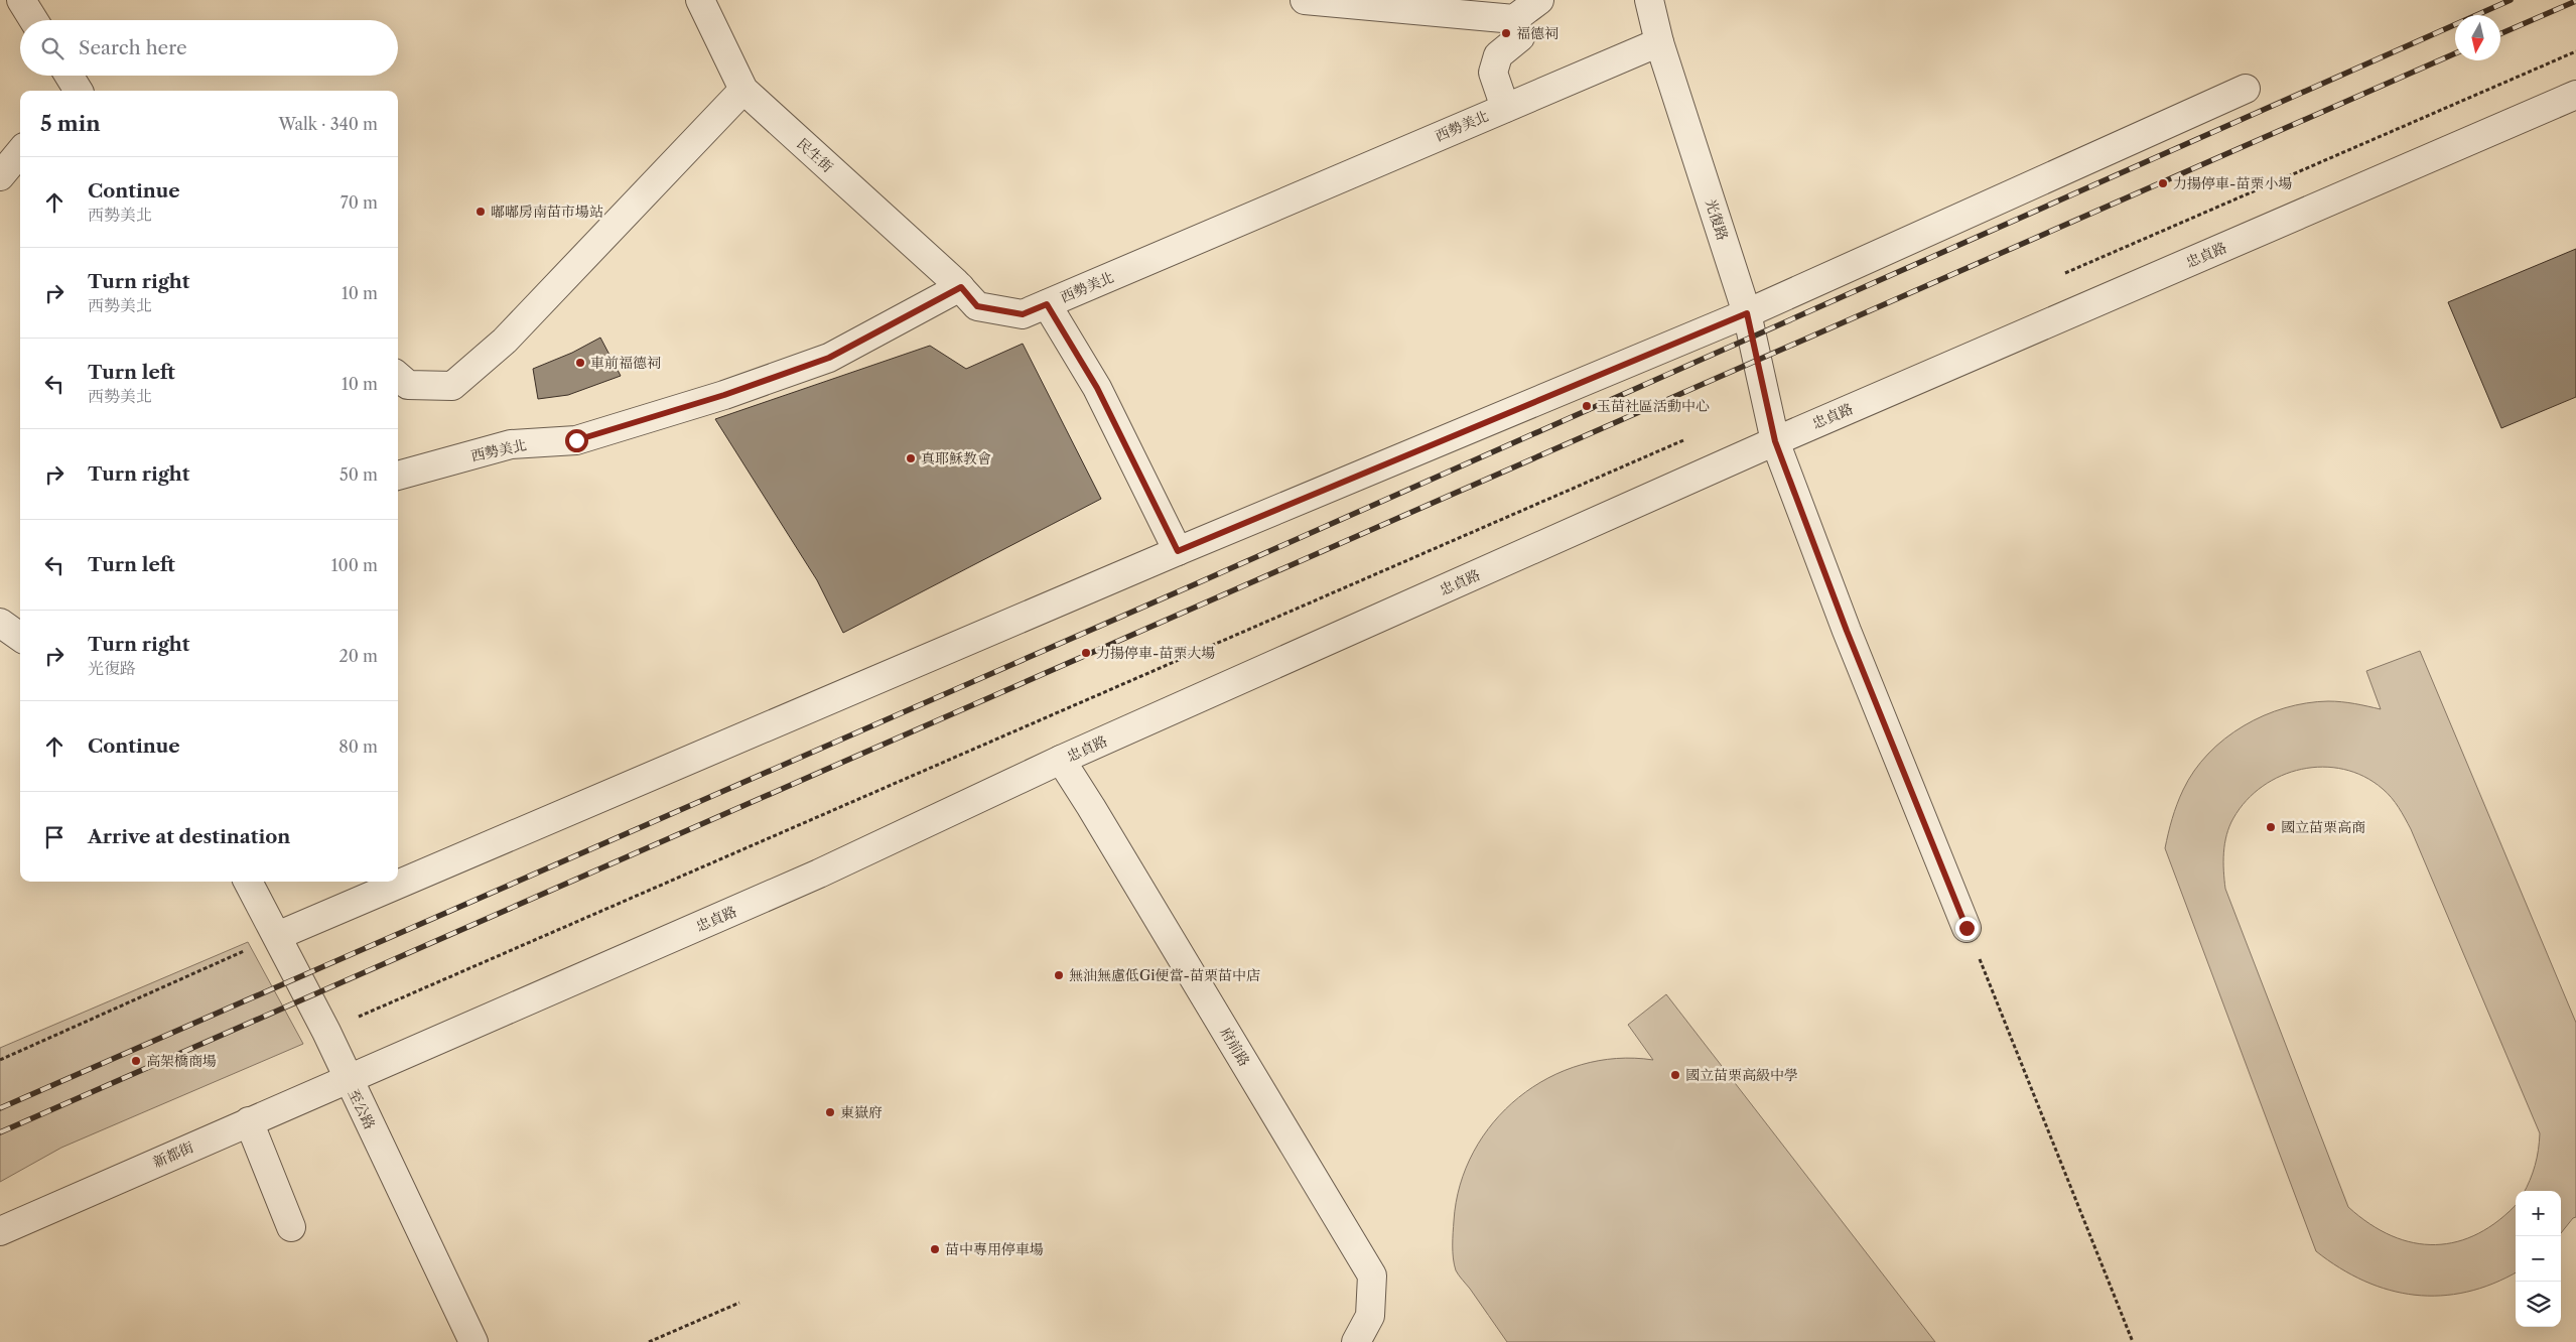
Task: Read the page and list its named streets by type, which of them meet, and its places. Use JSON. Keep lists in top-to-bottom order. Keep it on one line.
{"streets":{"street":["西勢美北","民生街","光復路","忠貞路","府前路","至公路","新都街"]},"crossings":[["西勢美北","民生街"],["西勢美北","光復路"],["光復路","忠貞路"],["忠貞路","府前路"],["忠貞路","至公路"],["忠貞路","新都街"],["至公路","新都街"]],"places":["福德祠","力揚停車-苗栗小場","嘟嘟房南苗市場站","車前福德祠","玉苗社區活動中心","真耶穌教會","力揚停車-苗栗大場","國立苗栗高商","無油無慮低Gi便當-苗栗苗中店","高架橋商場","國立苗栗高級中學","東嶽府","苗中專用停車場"],"north":"bottom","page":{"search":"Search here","heading":["5 min","Walk · 340 m"],"list":[["Continue","西勢美北","70 m"],["Turn right","西勢美北","10 m"],["Turn left","西勢美北","10 m"],["Turn right","50 m"],["Turn left","100 m"],["Turn right","光復路","20 m"],["Continue","80 m"],"Arrive at destination"],"map_buttons":["+","−"]}}
